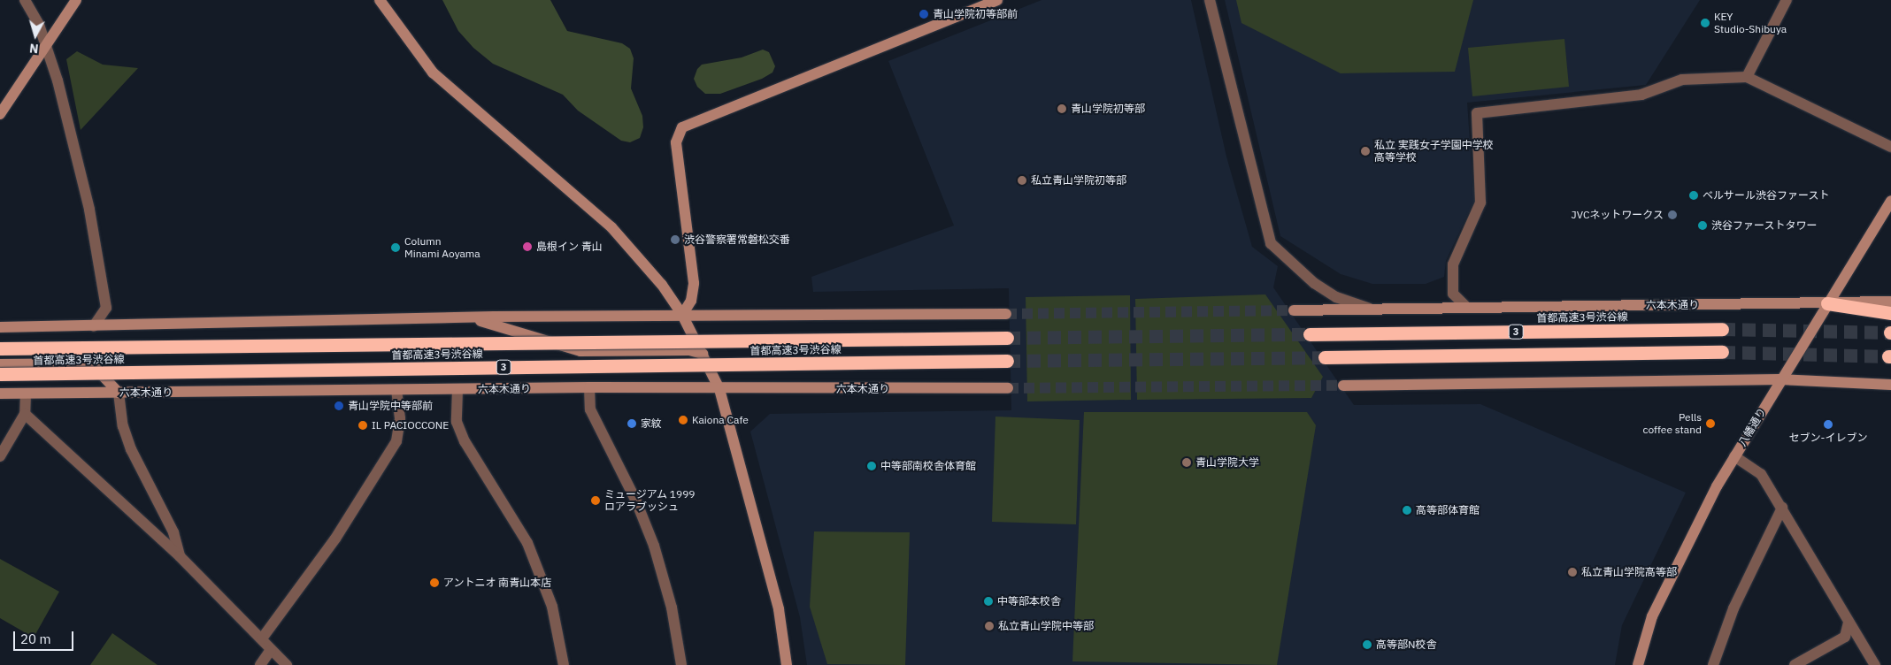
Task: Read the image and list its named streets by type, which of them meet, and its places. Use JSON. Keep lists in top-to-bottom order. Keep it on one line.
{"streets":{"highway":["首都高速3号渋谷線","3"],"main road":["六本木通り","八幡通り"]},"crossings":[["六本木通り","八幡通り"]],"places":["青山学院初等部前","KEY Studio-Shibuya","青山学院初等部","私立 実践女子学園中学校 高等学校","私立青山学院初等部","ベルサール渋谷ファースト","JVCネットワークス","渋谷ファーストタワー","渋谷警察署常磐松交番","島根イン 青山","Column Minami Aoyama","青山学院中等部前","Kaiona Cafe","家紋","Pells coffee stand","セブン-イレブン","IL PACIOCCONE","青山学院大学","中等部南校舎体育館","ミュージアム 1999 ロアラブッシュ","高等部体育館","私立青山学院高等部","アントニオ 南青山本店","中等部本校舎","私立青山学院中等部","高等部N校舎"],"scale_bar":"20 m","north":"bottom"}
